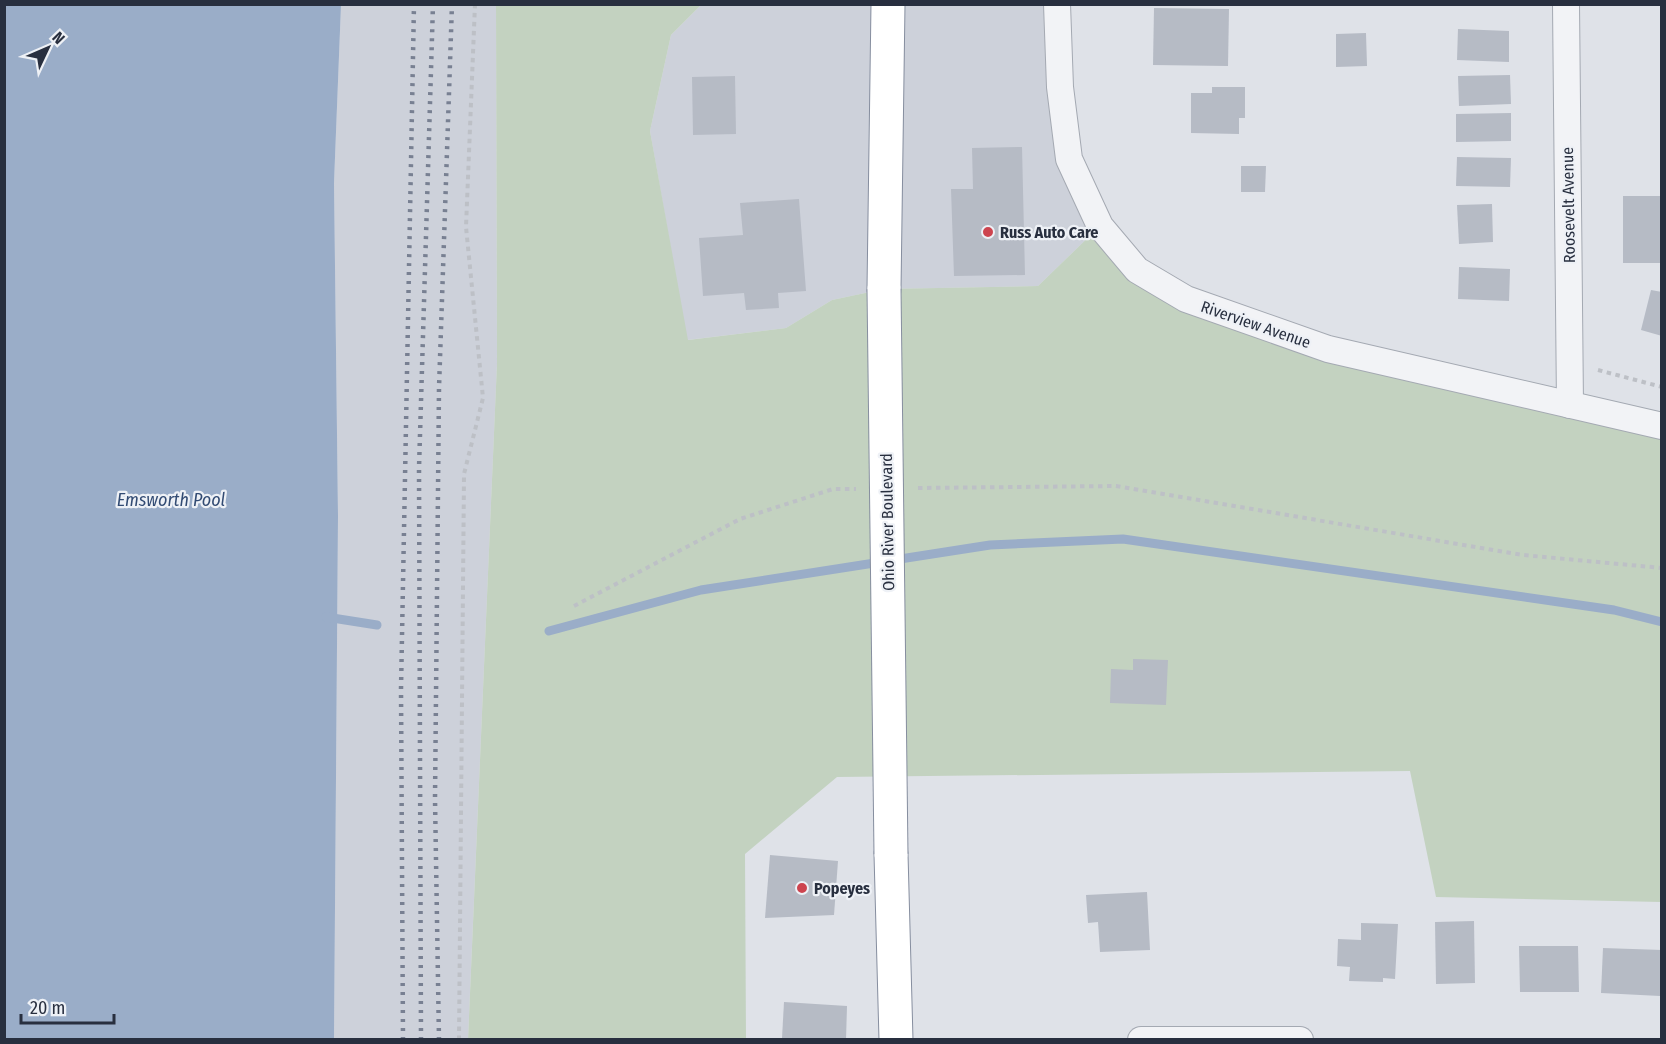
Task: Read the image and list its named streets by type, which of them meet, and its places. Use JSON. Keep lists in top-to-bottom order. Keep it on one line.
{"streets":{"highway":["Ohio River Boulevard"],"street":["Roosevelt Avenue","Riverview Avenue"]},"crossings":[["Roosevelt Avenue","Riverview Avenue"]],"water":["Emsworth Pool"],"places":["Russ Auto Care","Popeyes"],"scale_bar":"20 m","north":"top right"}
